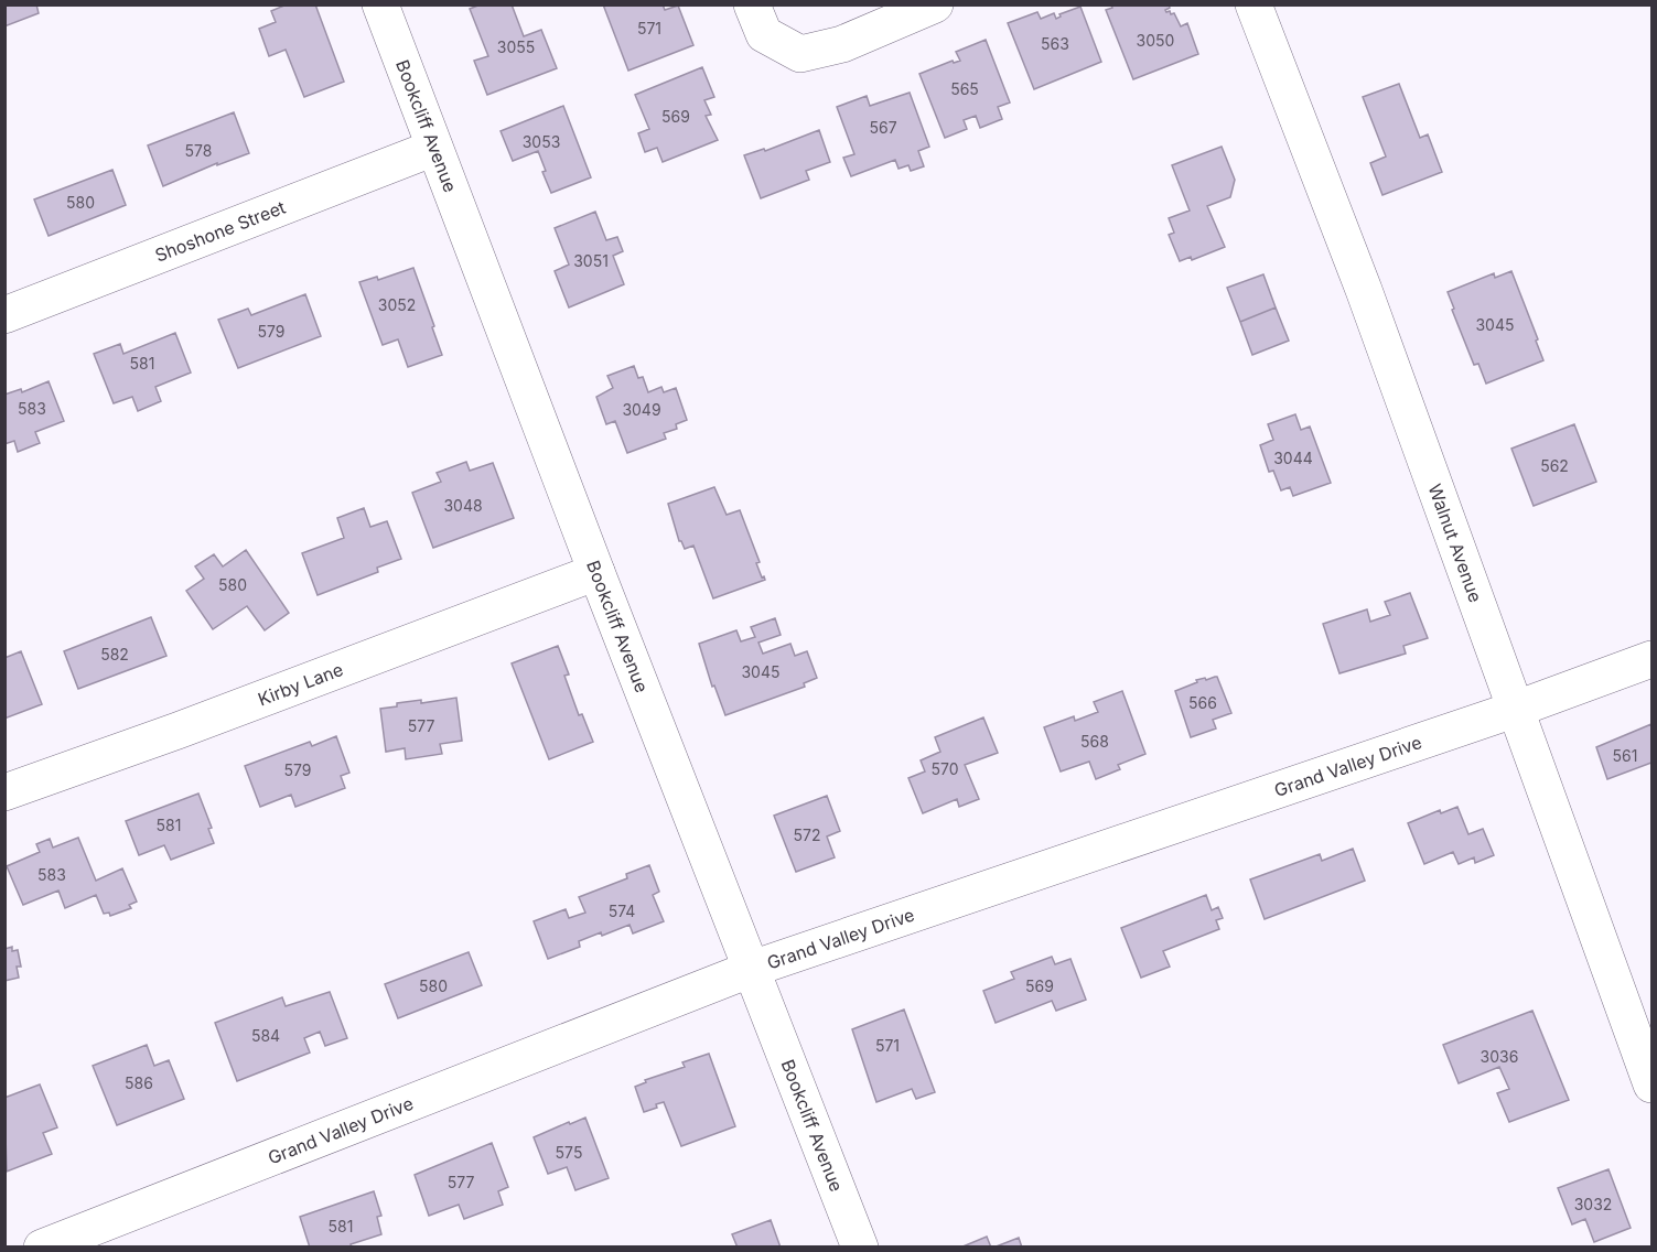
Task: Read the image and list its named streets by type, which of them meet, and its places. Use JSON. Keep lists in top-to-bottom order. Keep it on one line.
{"streets":{"street":["Bookcliff Avenue","Shoshone Street","Walnut Avenue","Kirby Lane","Grand Valley Drive"]},"crossings":[["Bookcliff Avenue","Shoshone Street"],["Bookcliff Avenue","Kirby Lane"],["Bookcliff Avenue","Grand Valley Drive"],["Walnut Avenue","Grand Valley Drive"]],"house_numbers":["571","3050","563","3055","565","569","567","3053","578","580","3051","3052","3045","579","581","583","3049","3044","562","3048","580","582","3045","566","577","568","561","570","579","581","572","583","574","580","569","584","571","3036","586","575","577","3032","581"]}
